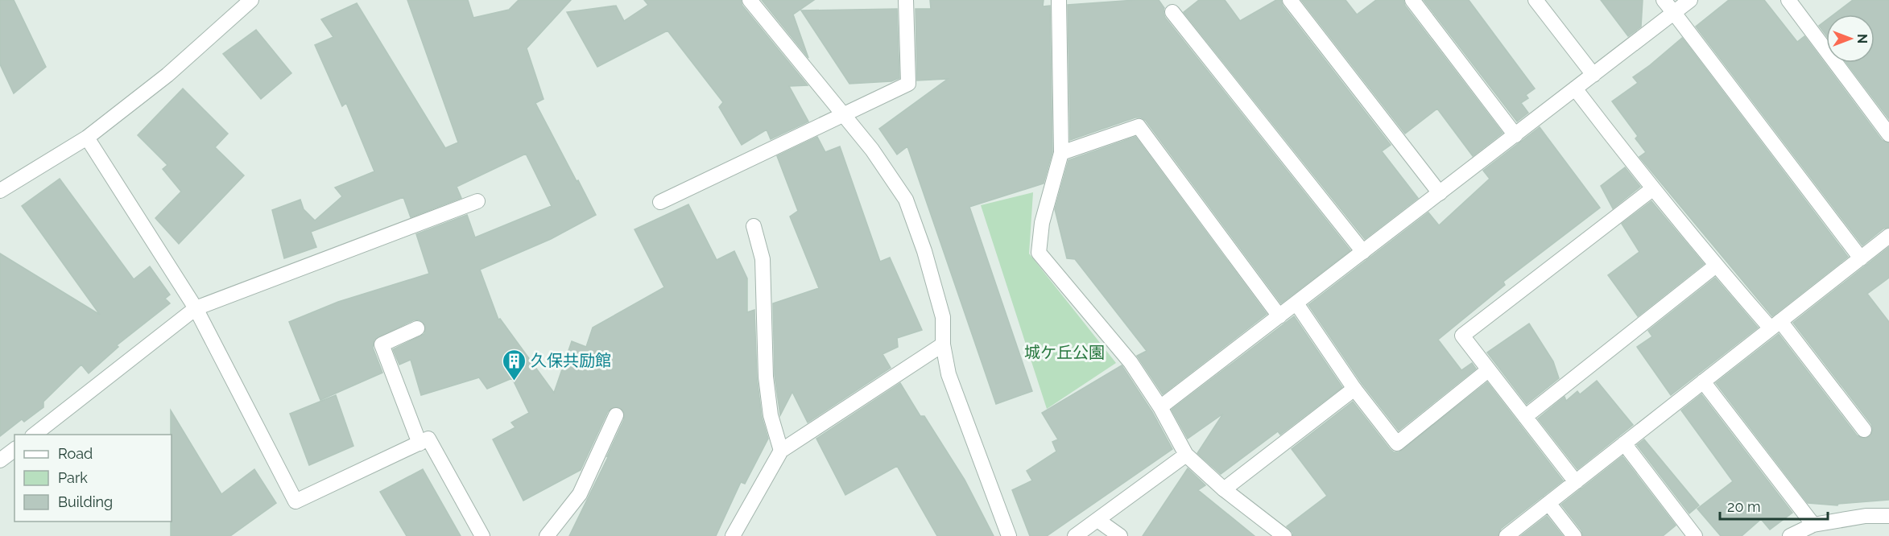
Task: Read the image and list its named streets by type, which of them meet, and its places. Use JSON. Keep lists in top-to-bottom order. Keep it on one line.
{"parks":["城ケ丘公園"],"places":{"building":["久保共励館"]},"legend":["Road","Park","Building"],"scale_bar":"20 m","north":"right"}
